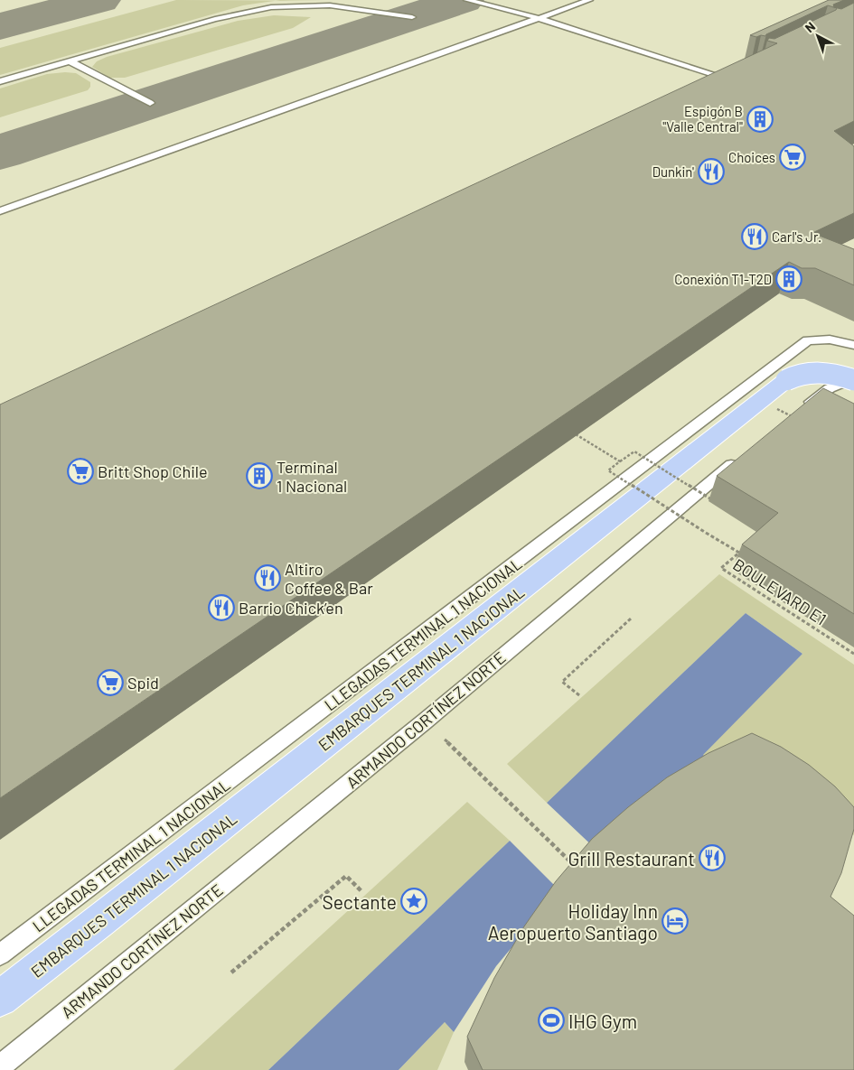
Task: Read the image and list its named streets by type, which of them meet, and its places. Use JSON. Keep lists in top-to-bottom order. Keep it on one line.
{"streets":{"highway":["EMBARQUES TERMINAL 1 NACIONAL"],"lane":["LLEGADAS TERMINAL 1 NACIONAL","ARMANDO CORTÍNEZ NORTE"],"path":["BOULEVARD E1"]},"crossings":[["BOULEVARD E1","EMBARQUES TERMINAL 1 NACIONAL"]],"places":{"building":["Espigón B \"Valle Central\"","Conexión T1-T2D","Terminal 1 Nacional"],"supermarket":["Choices","Britt Shop Chile","Spid"],"restaurant":["Dunkin'","Carl's Jr.","Altiro Coffee & Bar","Barrio Chick’en","Grill Restaurant"],"place":["Sectante"],"hotel":["Holiday Inn Aeropuerto Santiago"],"sports":["IHG Gym"]},"north":"top left"}
